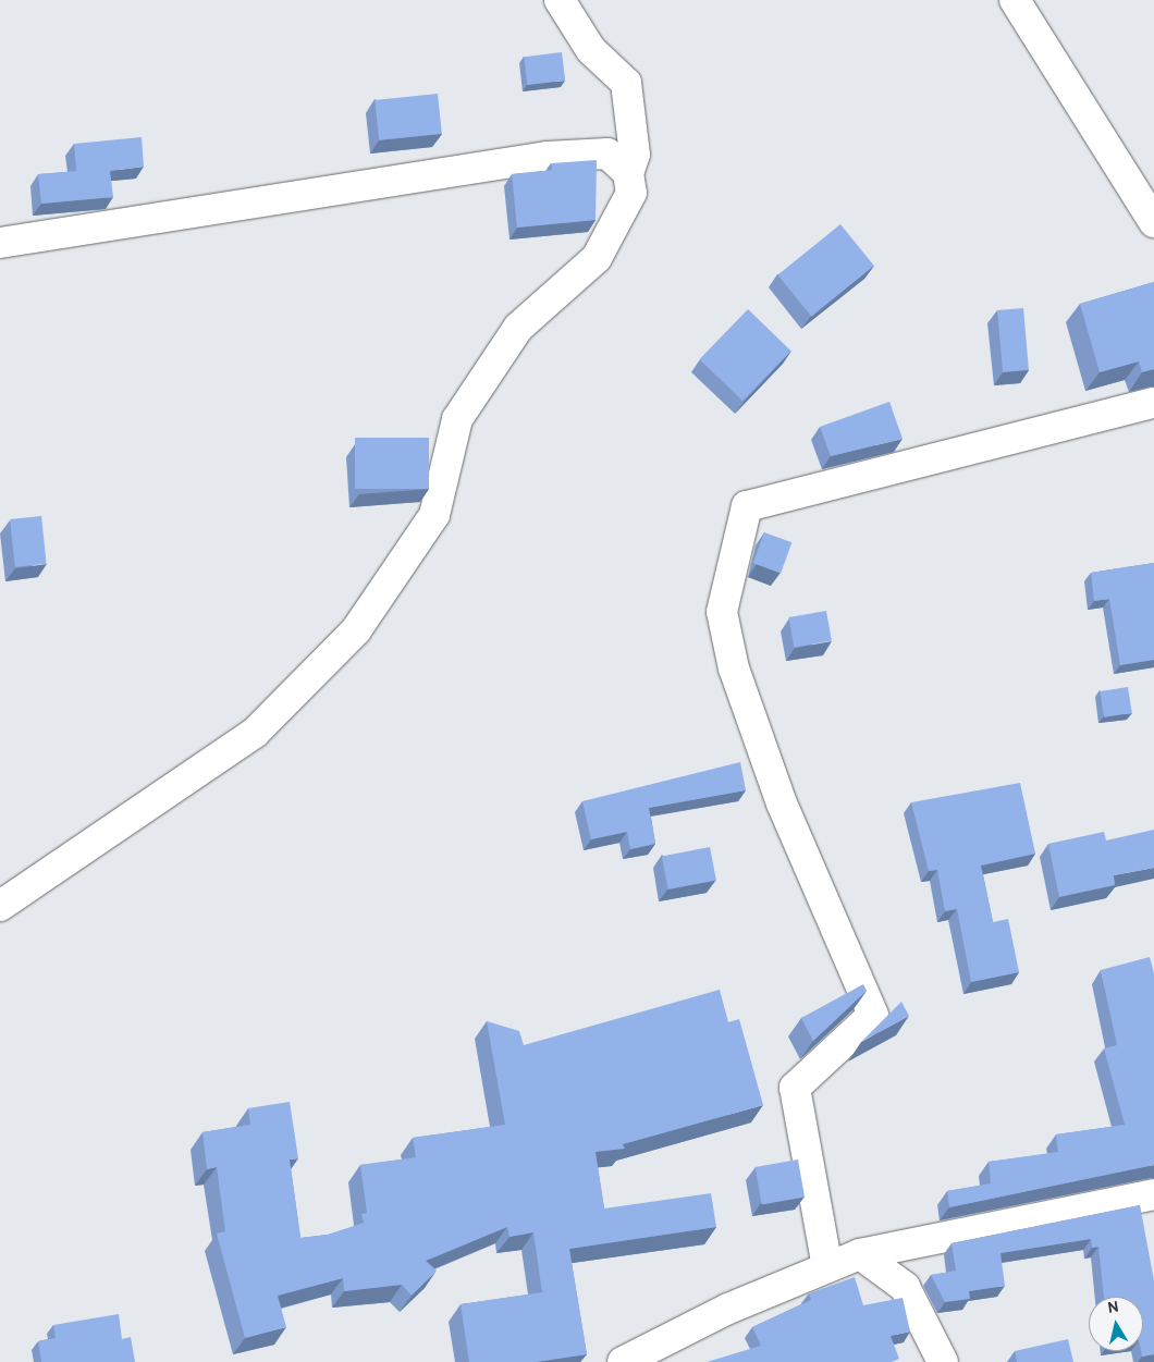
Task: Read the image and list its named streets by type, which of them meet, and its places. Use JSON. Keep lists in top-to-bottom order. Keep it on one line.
{"north":"top"}
